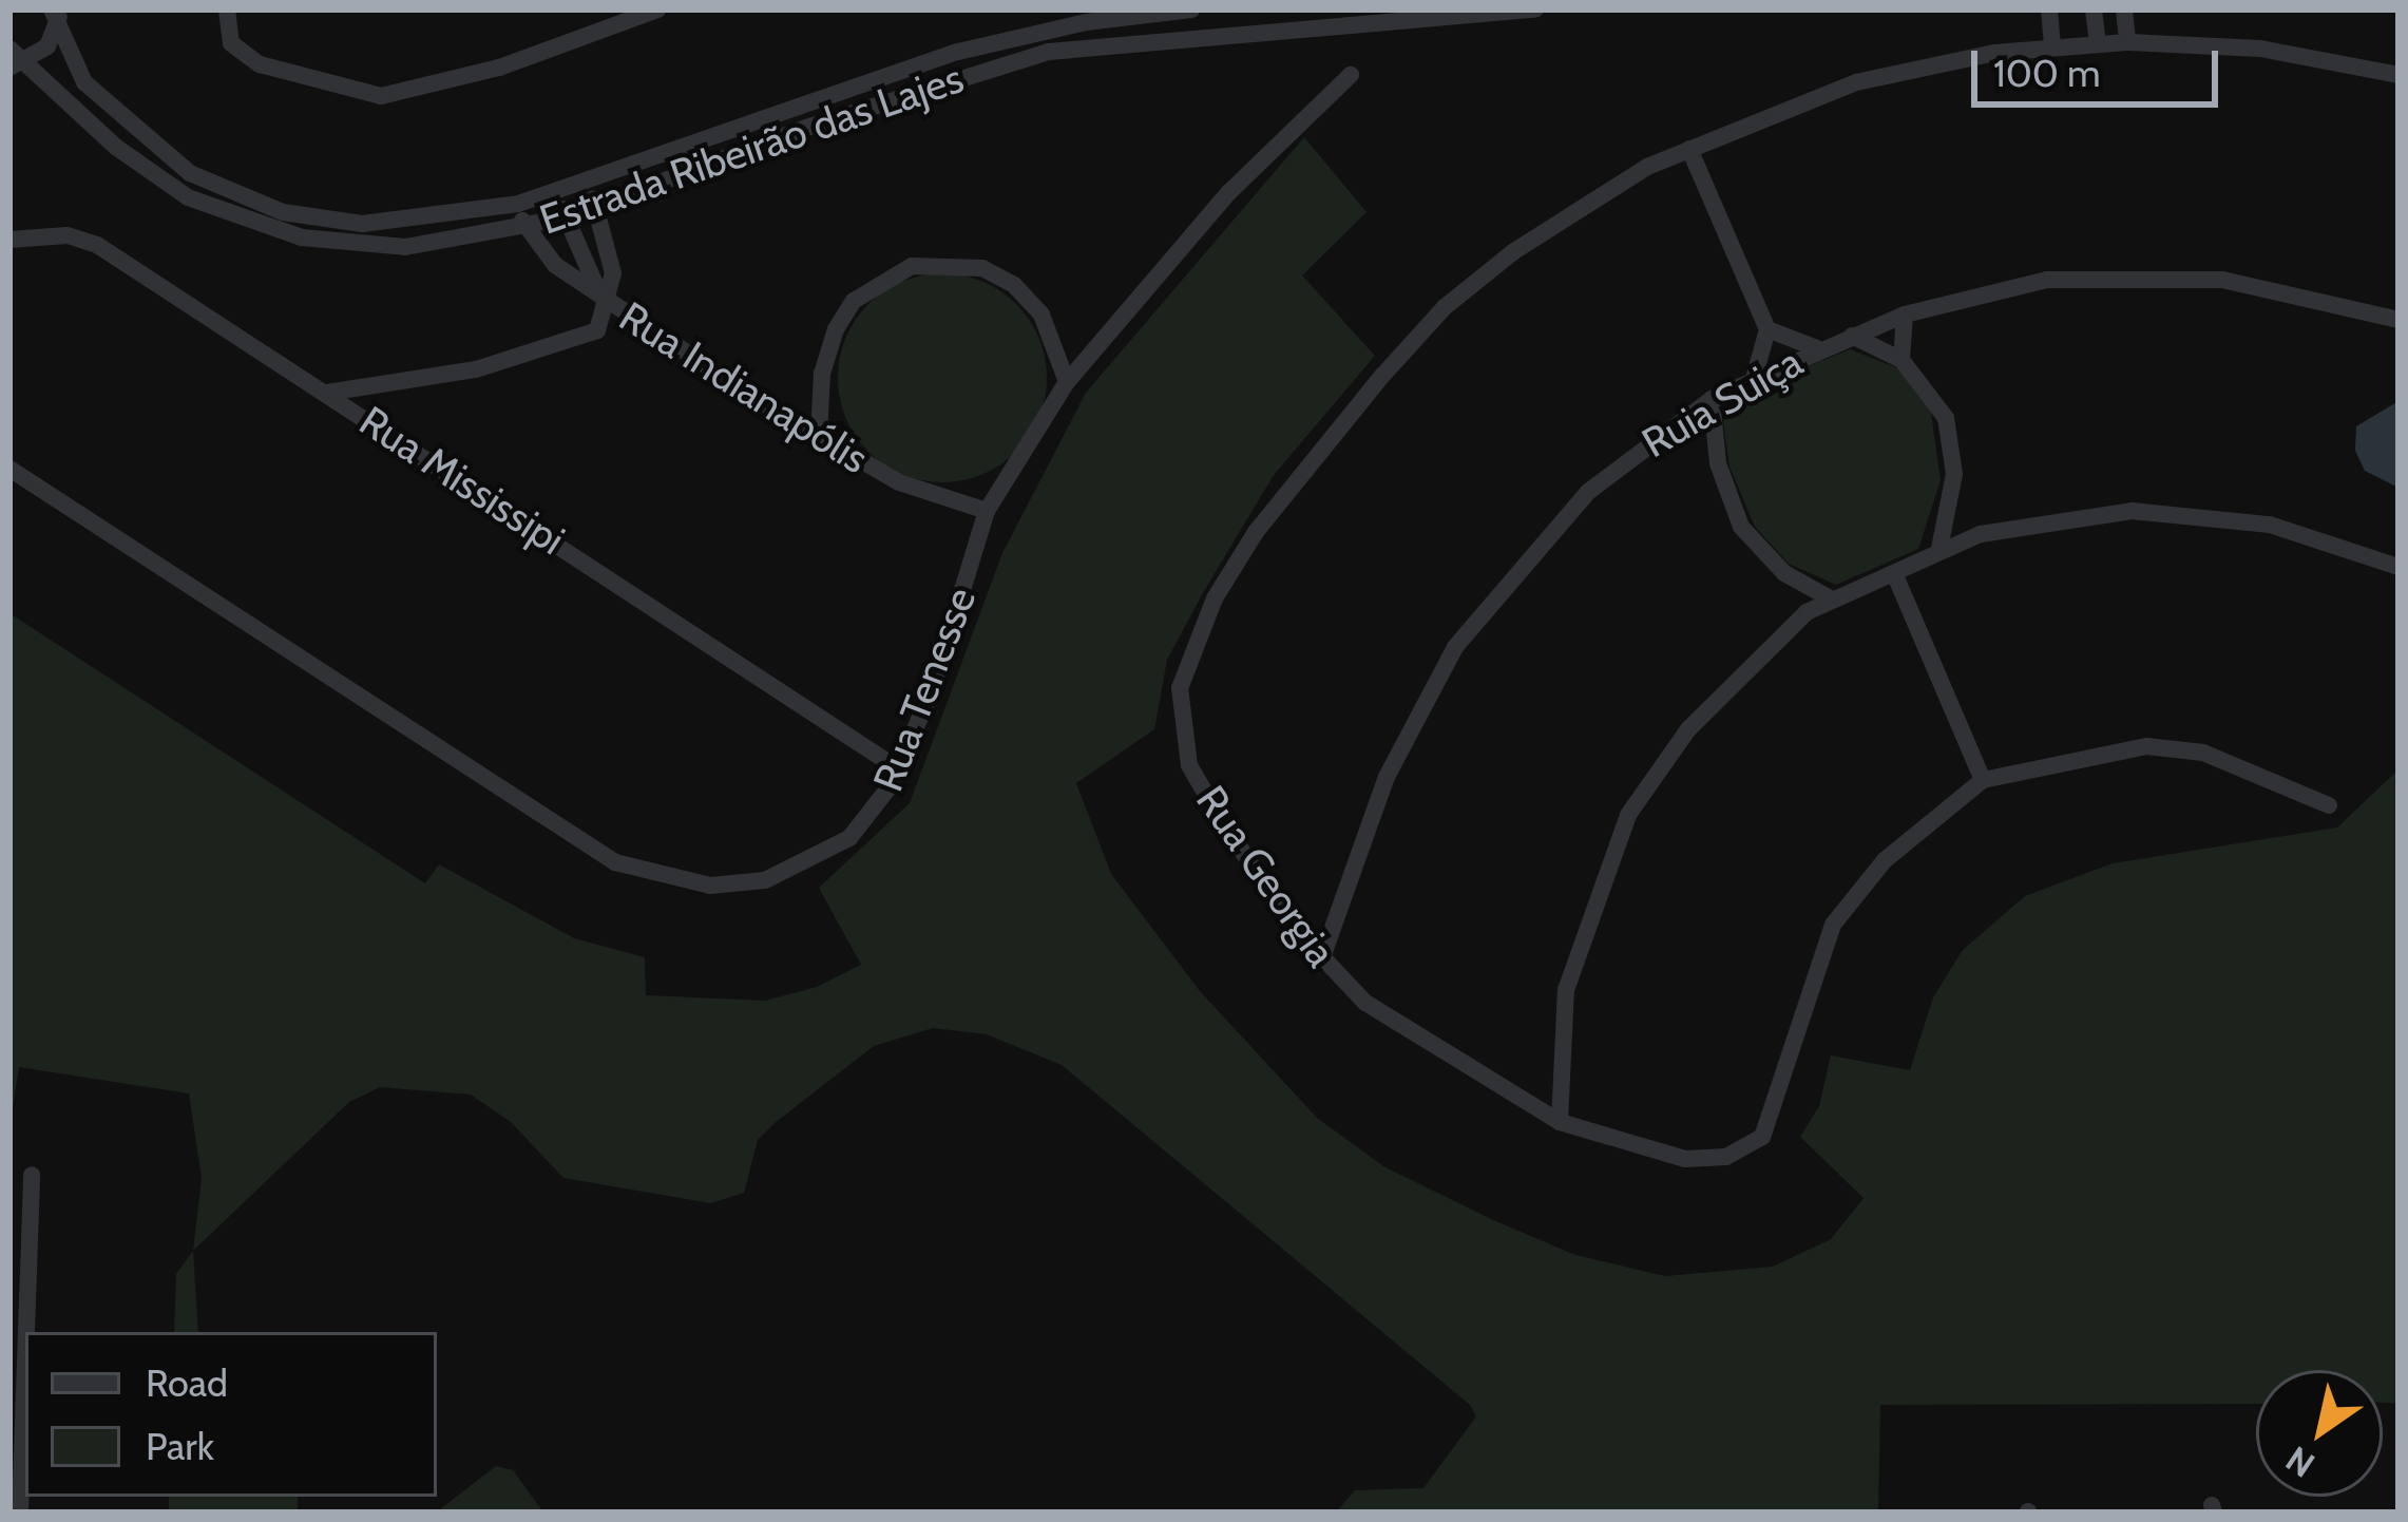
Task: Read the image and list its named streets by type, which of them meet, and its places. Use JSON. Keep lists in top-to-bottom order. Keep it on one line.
{"streets":{"street":["Estrada Ribeirão das Lajes","Rua Indianapólis","Ruia Suiça","Rua Mississipi","Rua Tenesse","Rua Georgia"]},"crossings":[["Estrada Ribeirão das Lajes","Rua Indianapólis"],["Rua Indianapólis","Rua Tenesse"],["Ruia Suiça","Rua Georgia"],["Rua Mississipi","Rua Tenesse"]],"legend":["Road","Park"],"scale_bar":"100 m","north":"bottom left"}
